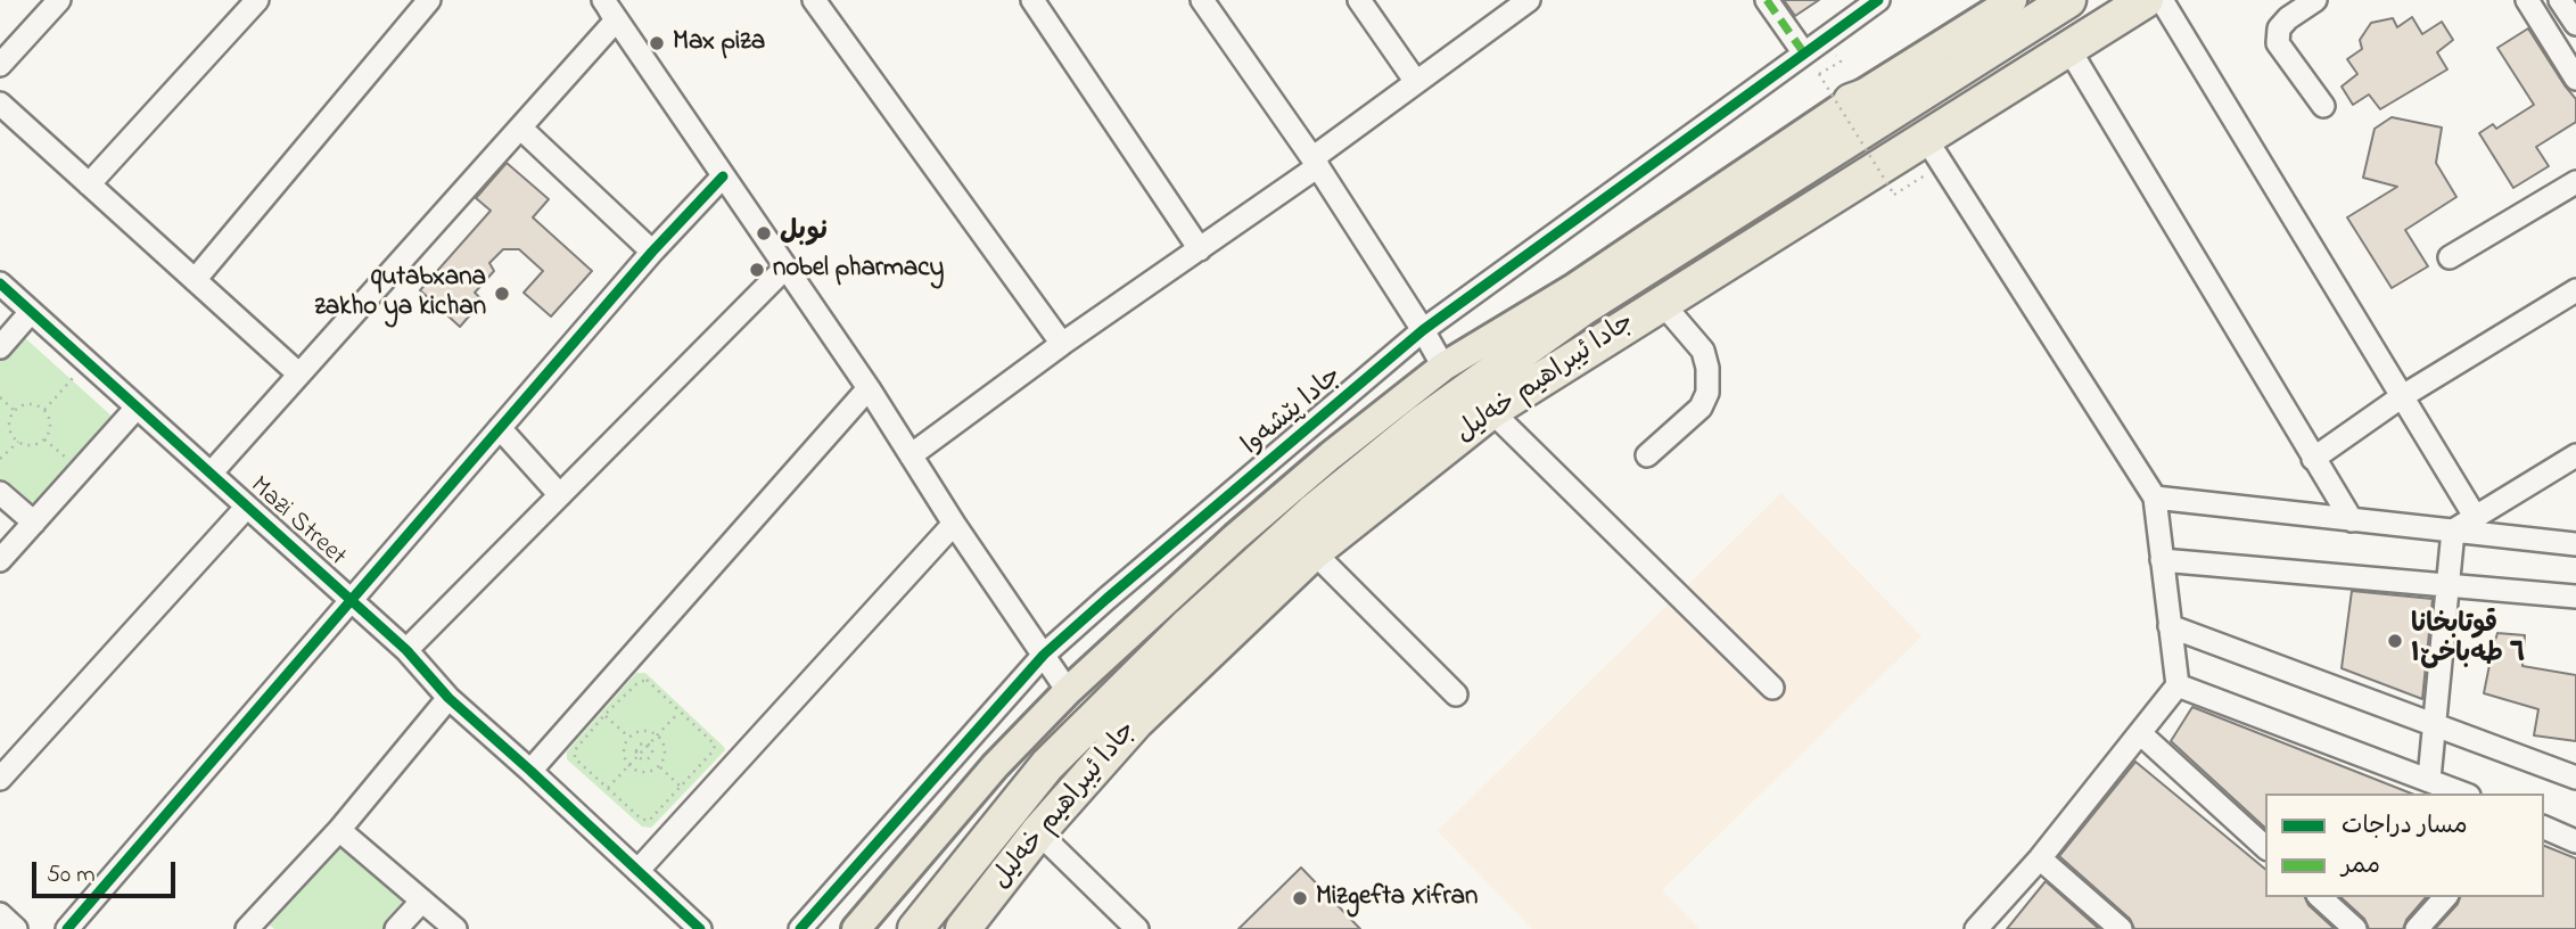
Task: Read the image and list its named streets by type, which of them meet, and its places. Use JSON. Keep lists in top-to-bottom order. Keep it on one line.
{"streets":{"highway":["جادا ئیبراهیم خەلیل"],"street":["جادا پێشەوا","Mazi Street"]},"places":["Max piza","نوبل","nobel pharmacy","qutabxana zakho ya kichan","قوتابخانا ۱٦ طەباخێ","Mizgefta Xifran"],"legend":["مسار دراجات","ممر"],"scale_bar":"50 m"}
